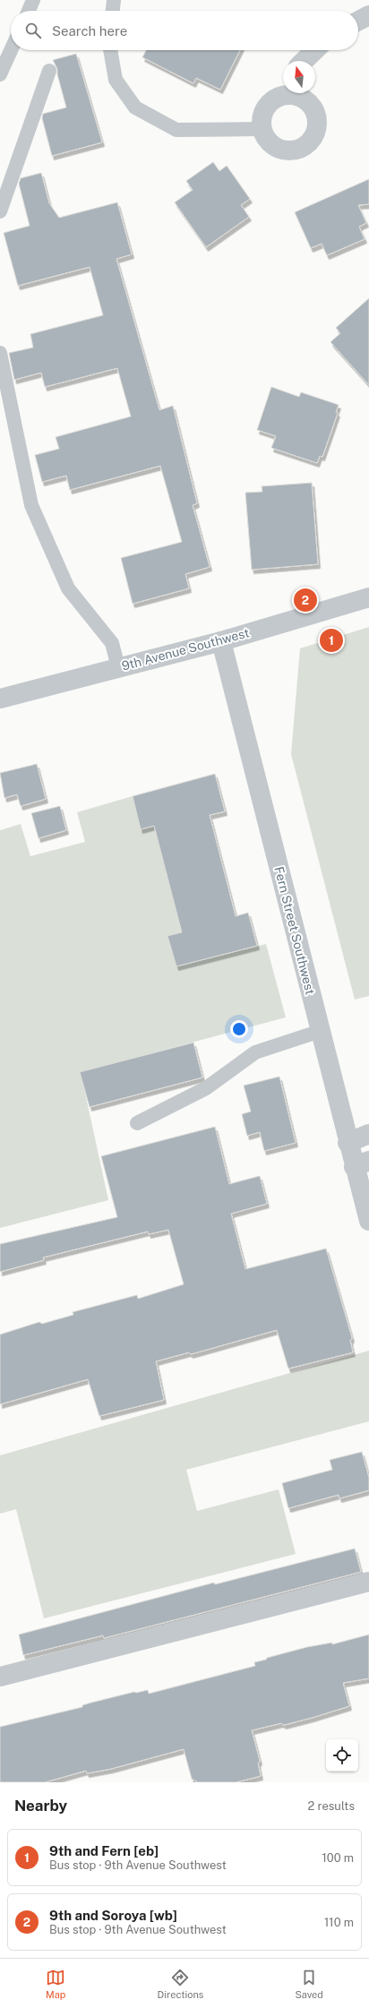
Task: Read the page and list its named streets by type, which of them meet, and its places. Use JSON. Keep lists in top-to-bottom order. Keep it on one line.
{"streets":{"street":["9th Avenue Southwest","Fern Street Southwest"]},"crossings":[["9th Avenue Southwest","Fern Street Southwest"]],"north":"top","page":{"search":"Search here","pins":["2","1"],"heading":["Nearby","2 results"],"list":[{"mark":"1","name":"9th and Fern [eb]","note":"Bus stop · 9th Avenue Southwest","value":"100 m"},{"mark":"2","name":"9th and Soroya [wb]","note":"Bus stop · 9th Avenue Southwest","value":"110 m"}],"nav":["Map","Directions","Saved"]}}
